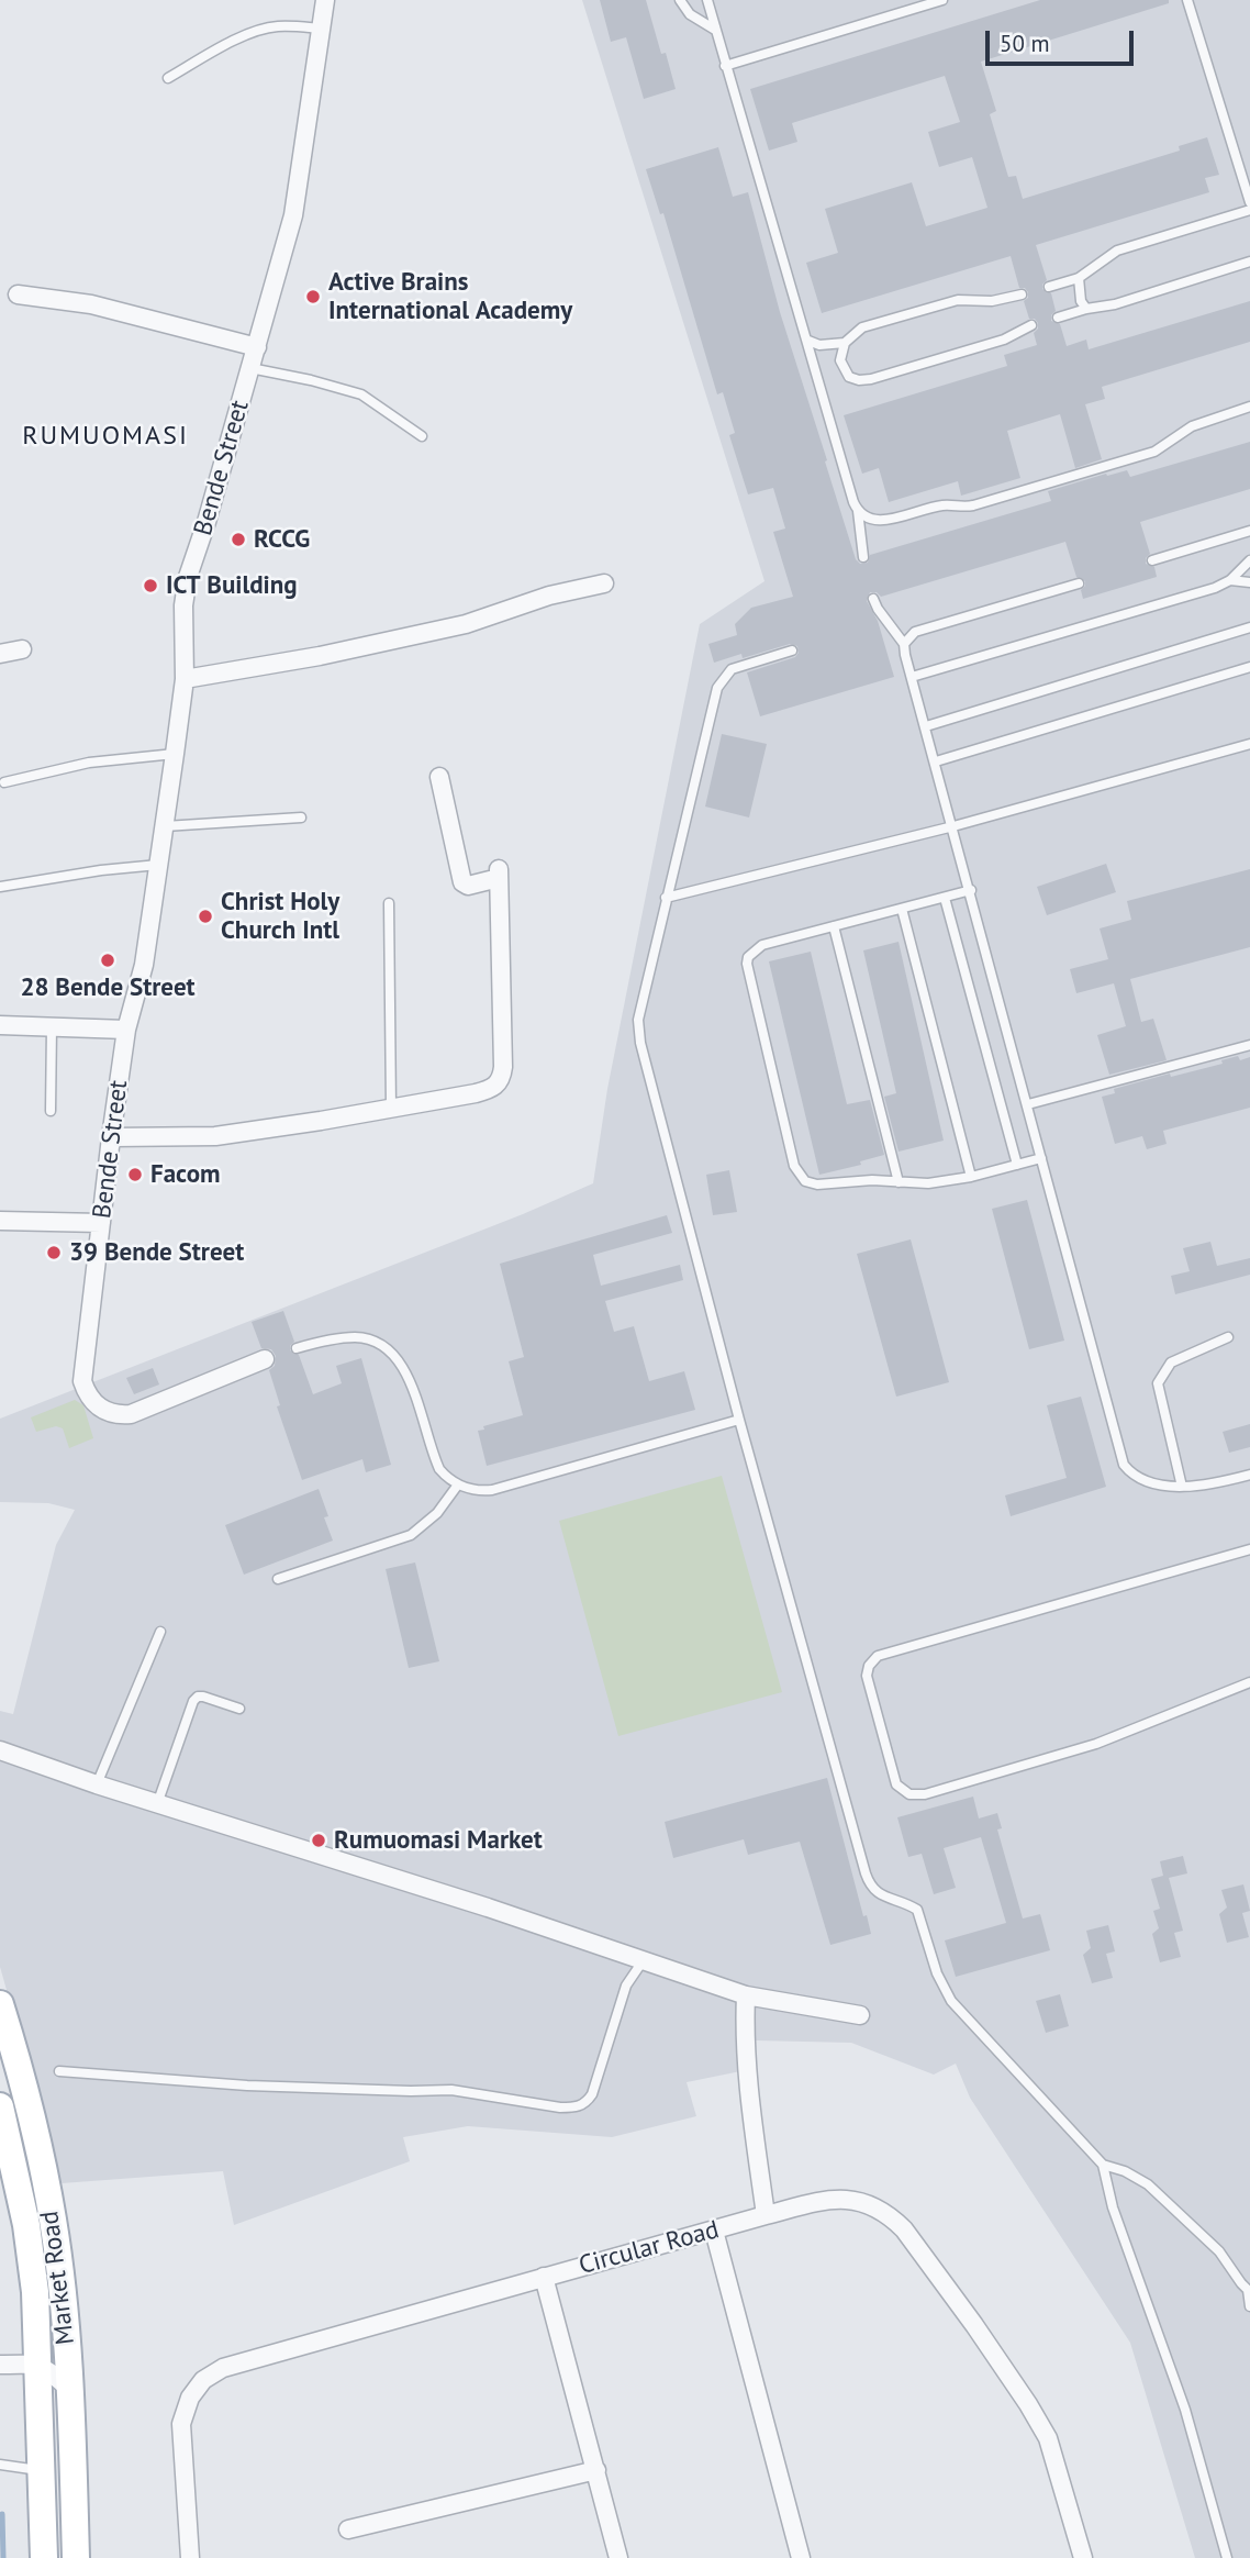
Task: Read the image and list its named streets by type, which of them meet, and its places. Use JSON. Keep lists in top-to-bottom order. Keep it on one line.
{"streets":{"main road":["Market Road"],"street":["Bende Street","Circular Road"]},"districts":["RUMUOMASI"],"places":["Active Brains International Academy","RCCG","ICT Building","Christ Holy Church Intl","28 Bende Street","Facom","39 Bende Street","Rumuomasi Market"],"scale_bar":"50 m"}
